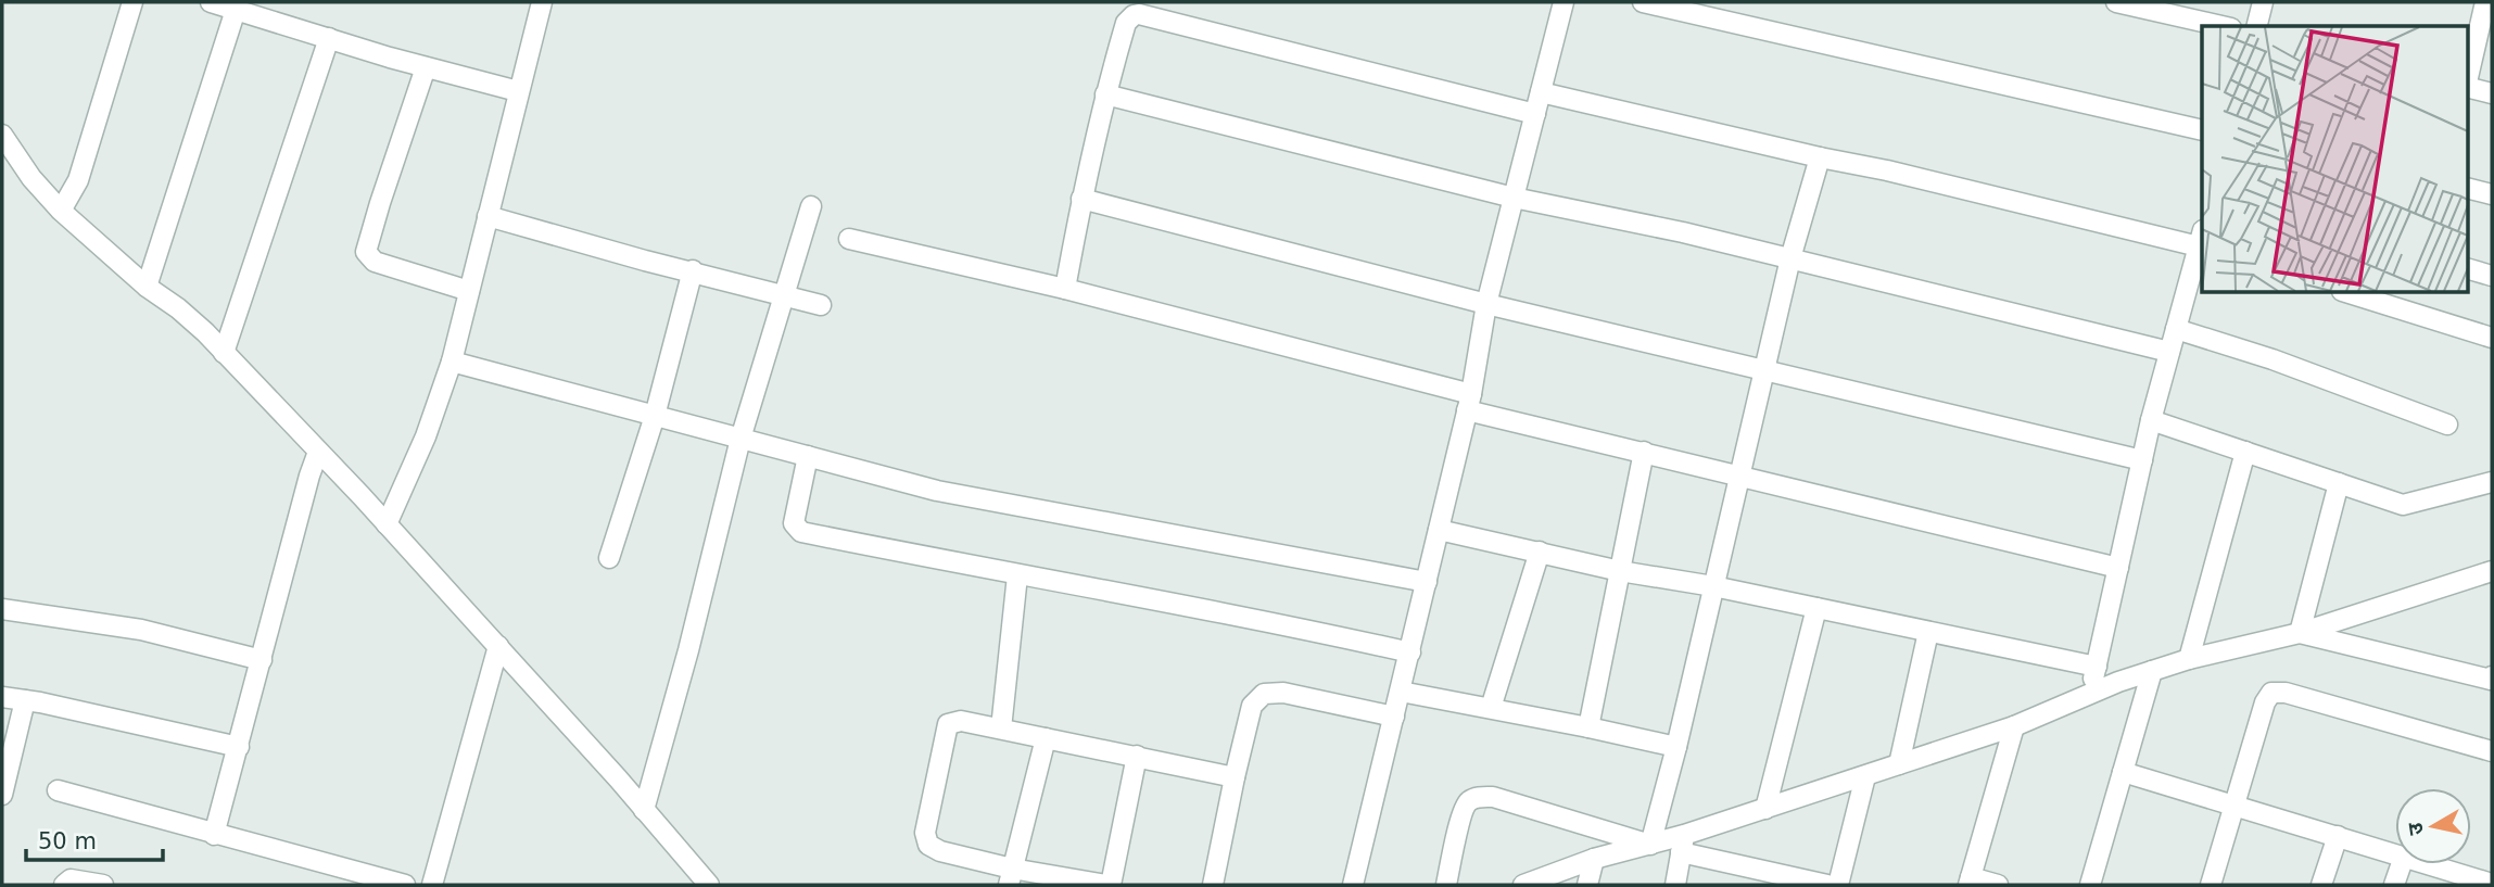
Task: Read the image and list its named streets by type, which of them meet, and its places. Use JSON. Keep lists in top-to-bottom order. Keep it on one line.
{"scale_bar":"50 m","north":"left"}
